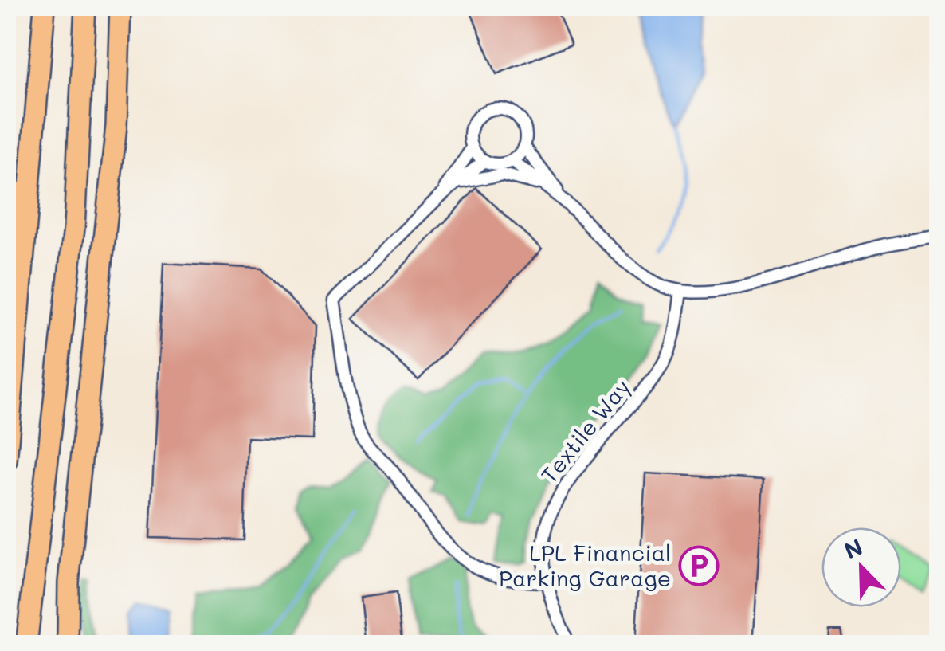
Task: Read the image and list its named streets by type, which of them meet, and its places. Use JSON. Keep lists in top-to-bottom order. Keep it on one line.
{"streets":{"street":["Textile Way"]},"places":{"parking":["LPL Financial Parking Garage"]},"north":"top left"}
